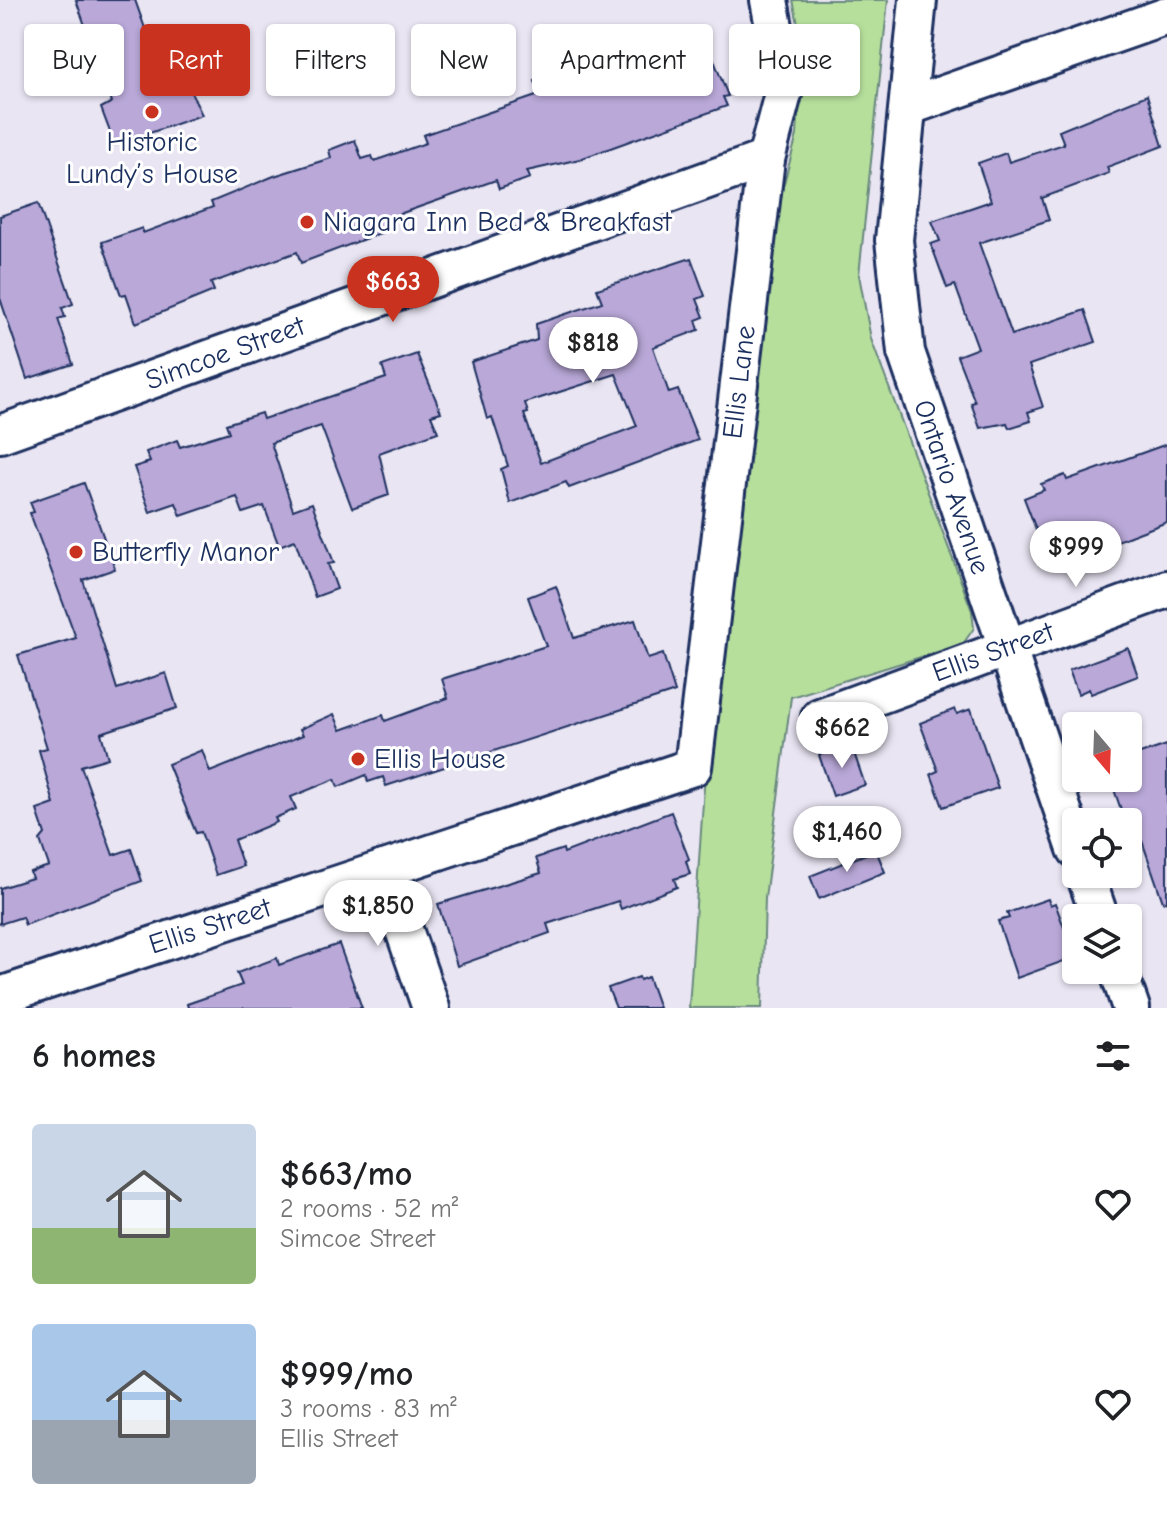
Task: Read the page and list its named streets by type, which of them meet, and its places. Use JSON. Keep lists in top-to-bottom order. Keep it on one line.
{"streets":{"street":["Simcoe Street","Ellis Lane","Ontario Avenue","Ellis Street"]},"crossings":[["Simcoe Street","Ellis Lane"],["Ellis Lane","Ellis Street"],["Ontario Avenue","Ellis Street"]],"places":["Historic Lundy’s House","Niagara Inn Bed & Breakfast","Butterfly Manor","Ellis House"],"north":"bottom","page":{"chip":["Buy","Rent","Filters","New","Apartment","House"],"price":["$663","$818","$999","$662","$1,460","$1,850"],"heading":"6 homes","list":[{"name":"$663/mo","note":"2 rooms · 52 m² · Simcoe Street"},{"name":"$999/mo","note":"3 rooms · 83 m² · Ellis Street"}]}}
